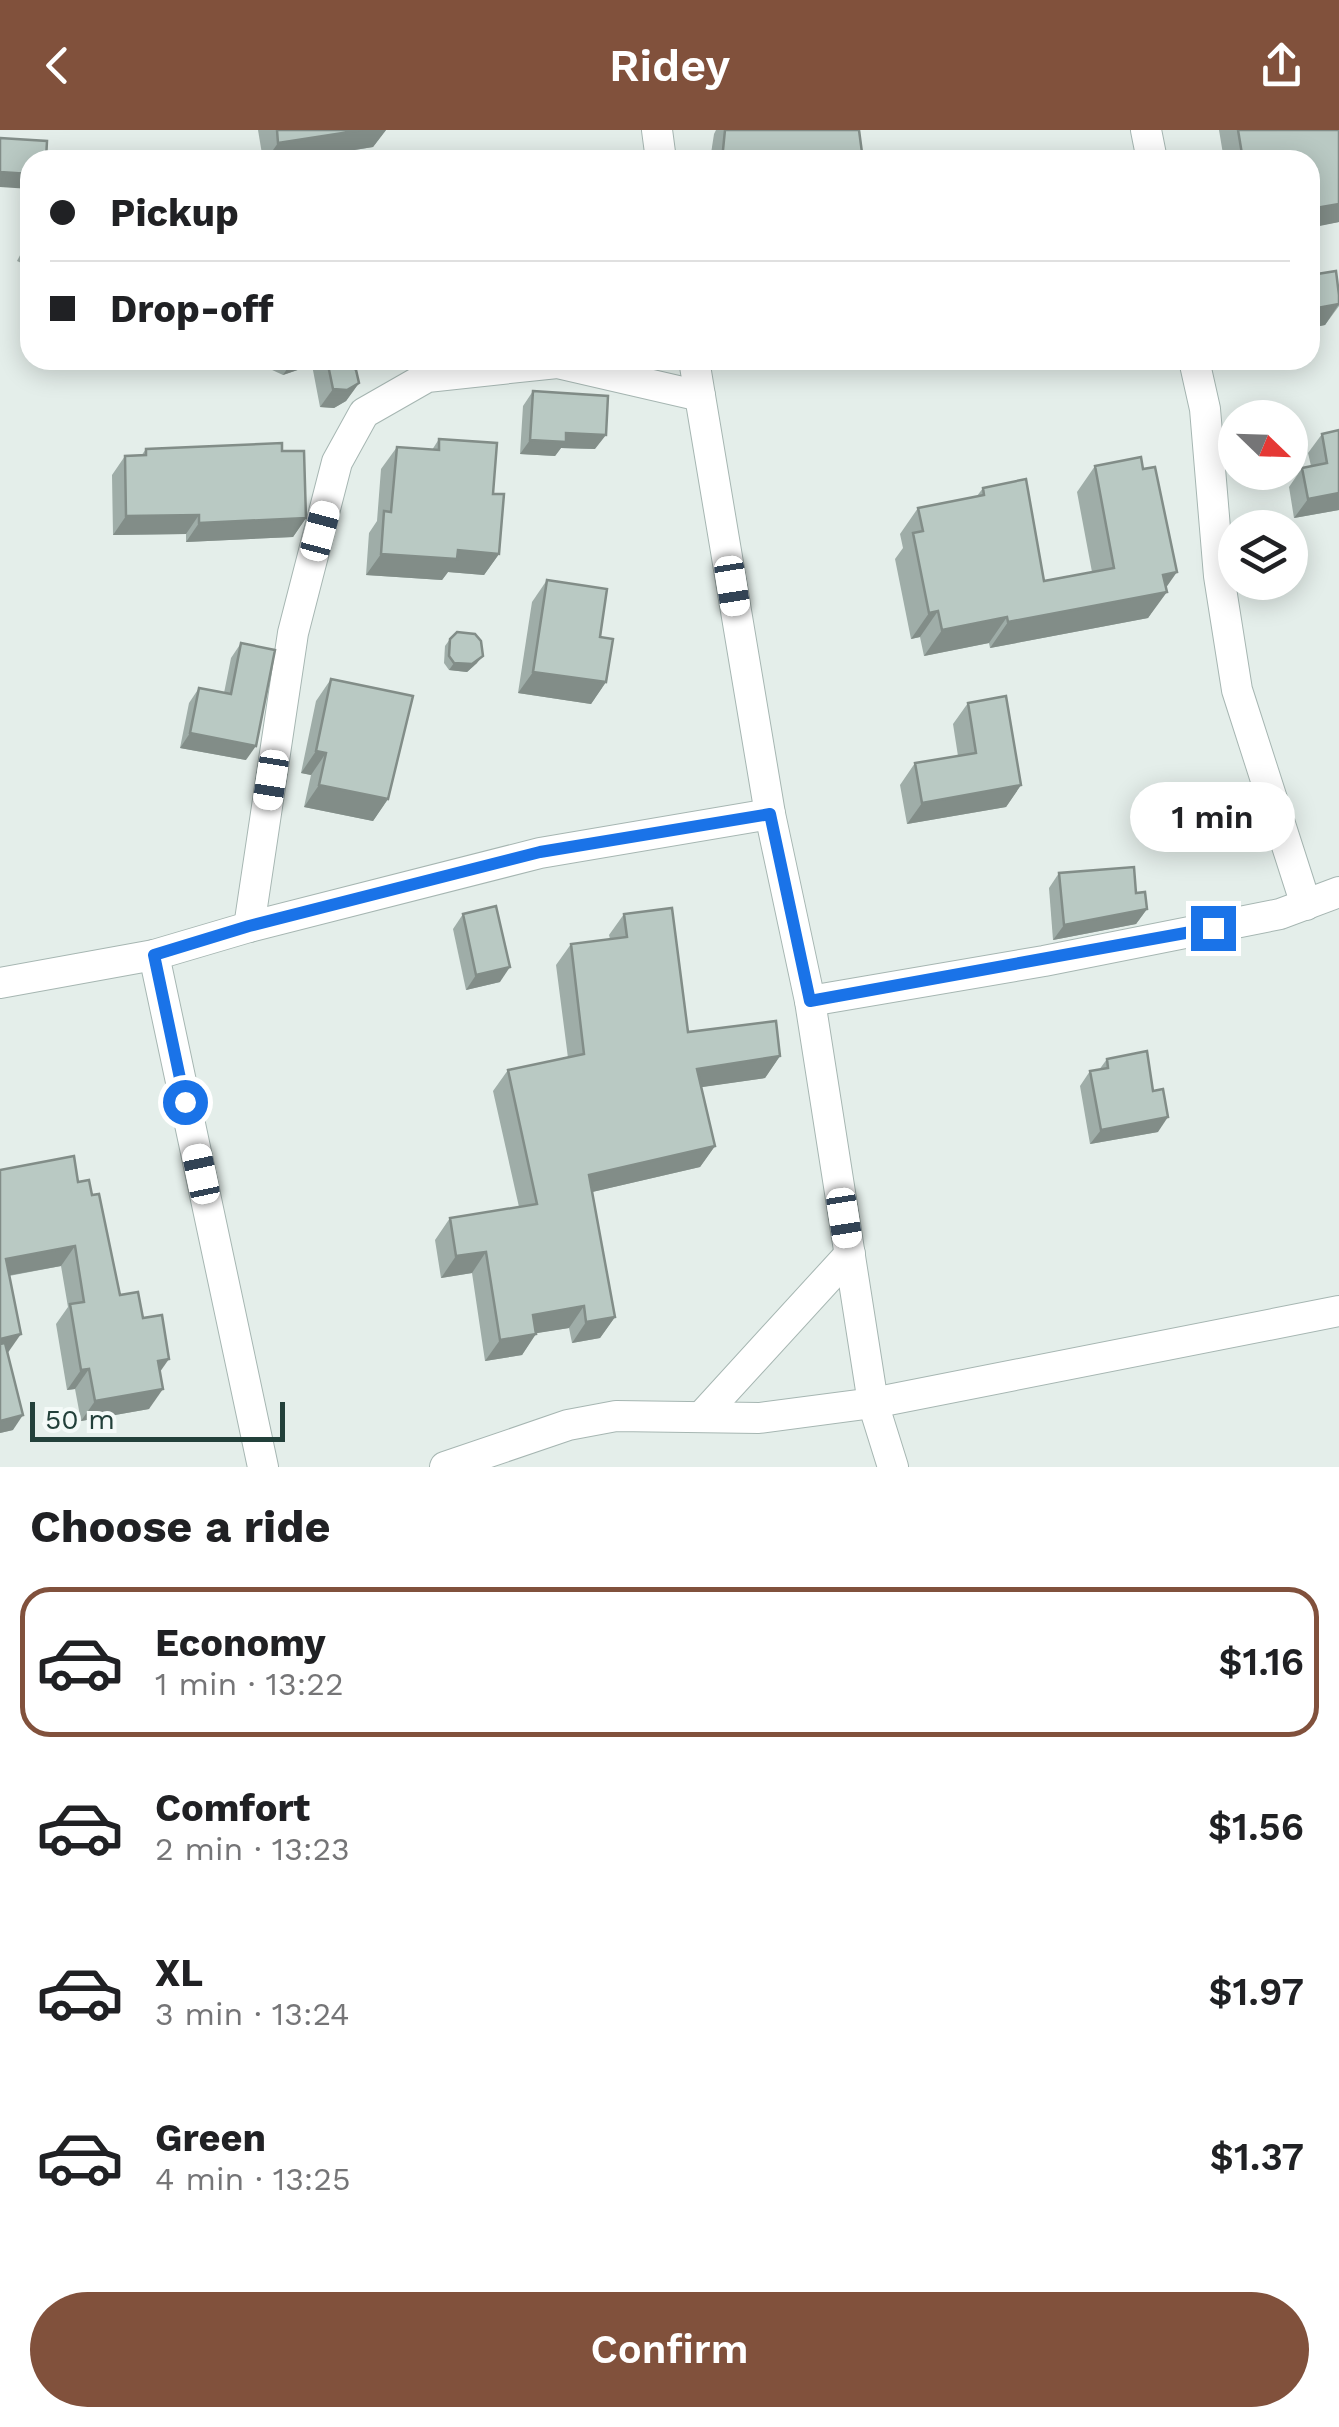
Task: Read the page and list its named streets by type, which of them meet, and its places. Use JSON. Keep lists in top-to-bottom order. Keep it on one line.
{"scale_bar":"50 m","north":"bottom right","page":{"header":"Ridey","banner":["Pickup","Drop-off"],"bubble":"1 min","scale":"50 m","heading":"Choose a ride","list":[{"name":"Economy","note":"1 min · 13:22","value":"$1.16"},{"name":"Comfort","note":"2 min · 13:23","value":"$1.56"},{"name":"XL","note":"3 min · 13:24","value":"$1.97"},{"name":"Green","note":"4 min · 13:25","value":"$1.37"}],"buttons":"Confirm"}}
